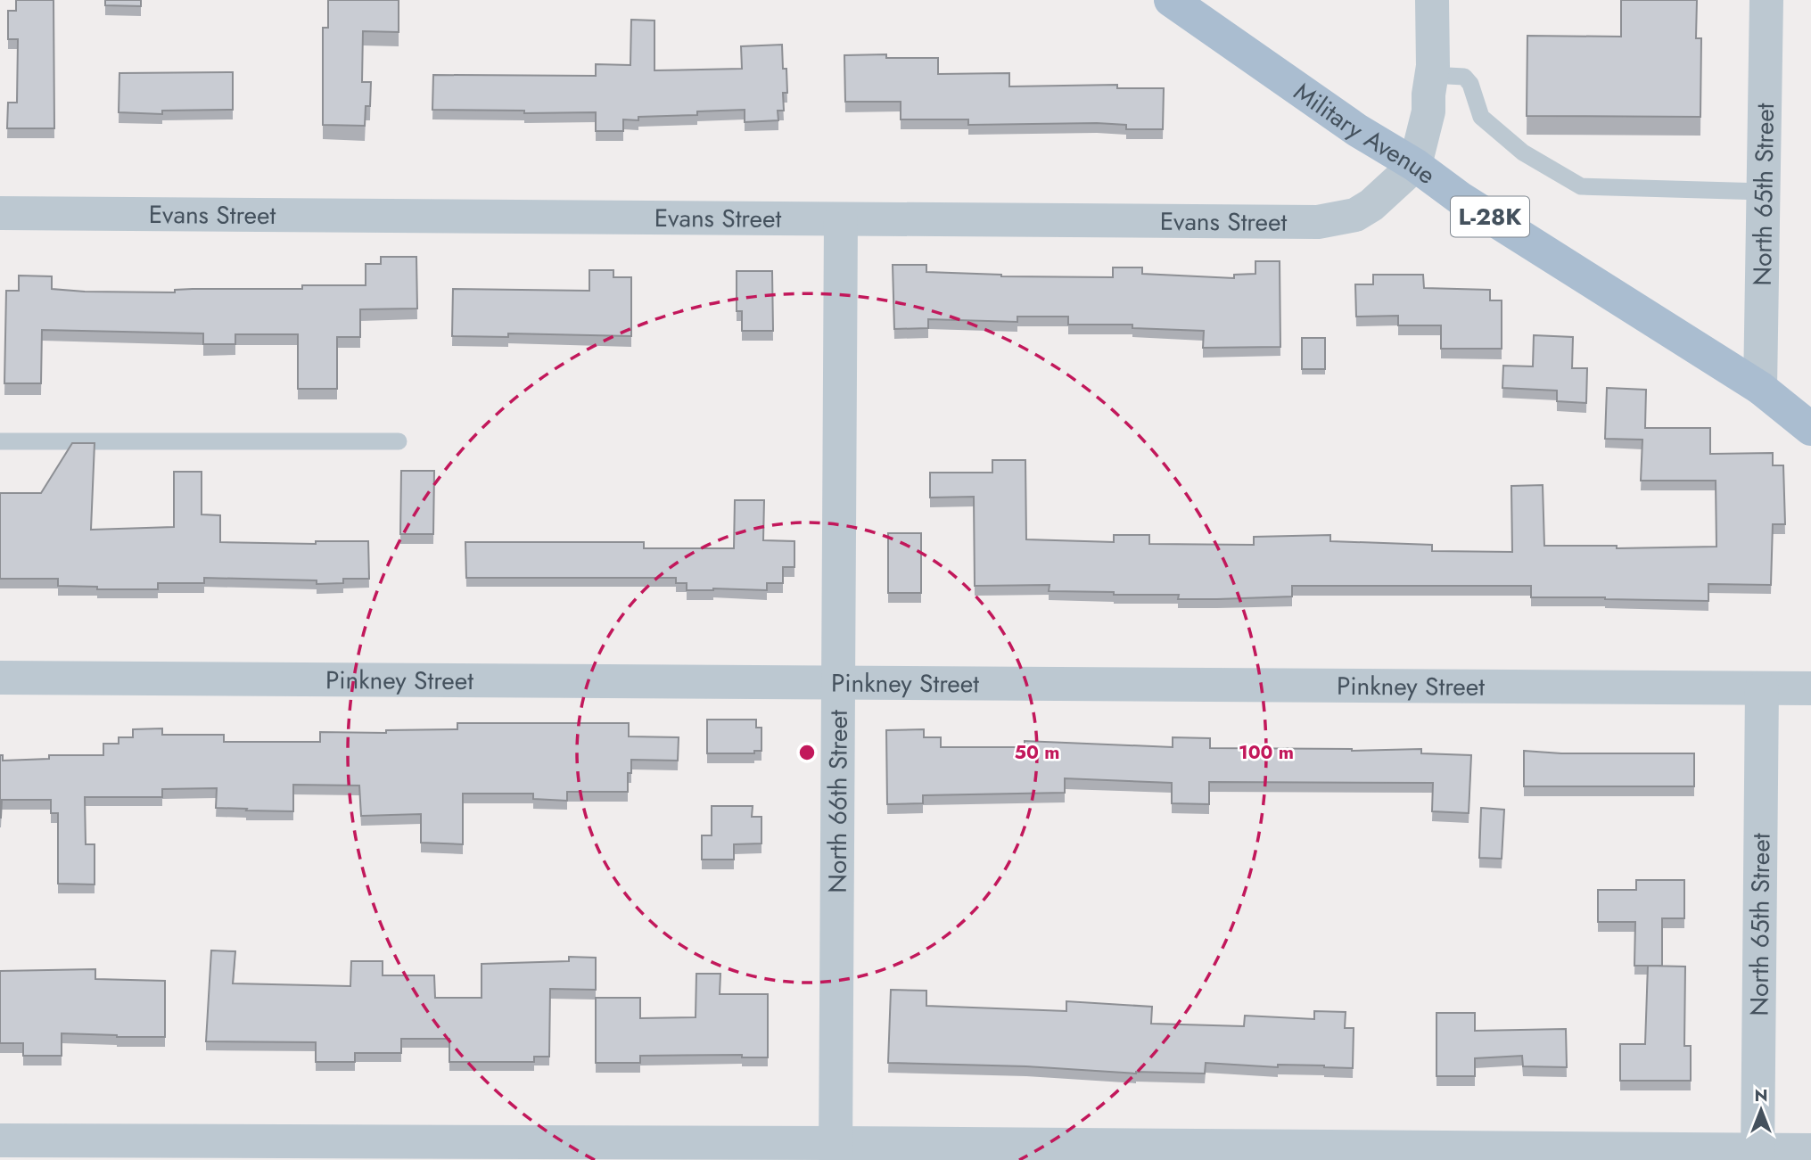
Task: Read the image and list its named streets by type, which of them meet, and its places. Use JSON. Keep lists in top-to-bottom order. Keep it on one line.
{"streets":{"main road":["Military Avenue","L-28K"],"street":["North 65th Street","Evans Street","Pinkney Street","North 66th Street"]},"crossings":[["Military Avenue","North 65th Street"],["Military Avenue","Evans Street"],["North 65th Street","Pinkney Street"],["Evans Street","North 66th Street"],["Pinkney Street","North 66th Street"]],"north":"top","rings":["50 m","100 m"]}
